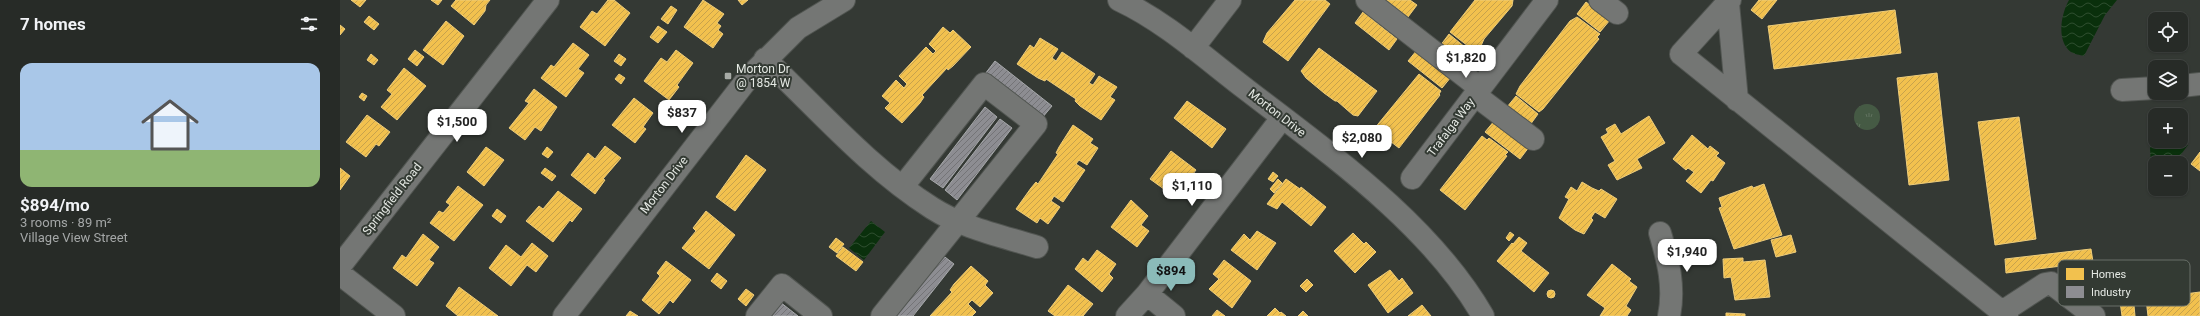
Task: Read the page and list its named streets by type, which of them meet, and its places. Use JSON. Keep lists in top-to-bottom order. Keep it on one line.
{"streets":{"street":["Morton Drive","Trafalga Way","Springfield Road"]},"places":{"transit":["Morton Dr @ 1854 W"]},"legend":["Homes","Industry"],"page":{"heading":"7 homes","map_buttons":["+","−"],"price":["$1,820","$837","$1,500","$2,080","$1,110","$1,940","$894"],"list":[{"name":"$894/mo","note":"3 rooms · 89 m² · Village View Street"}]}}
